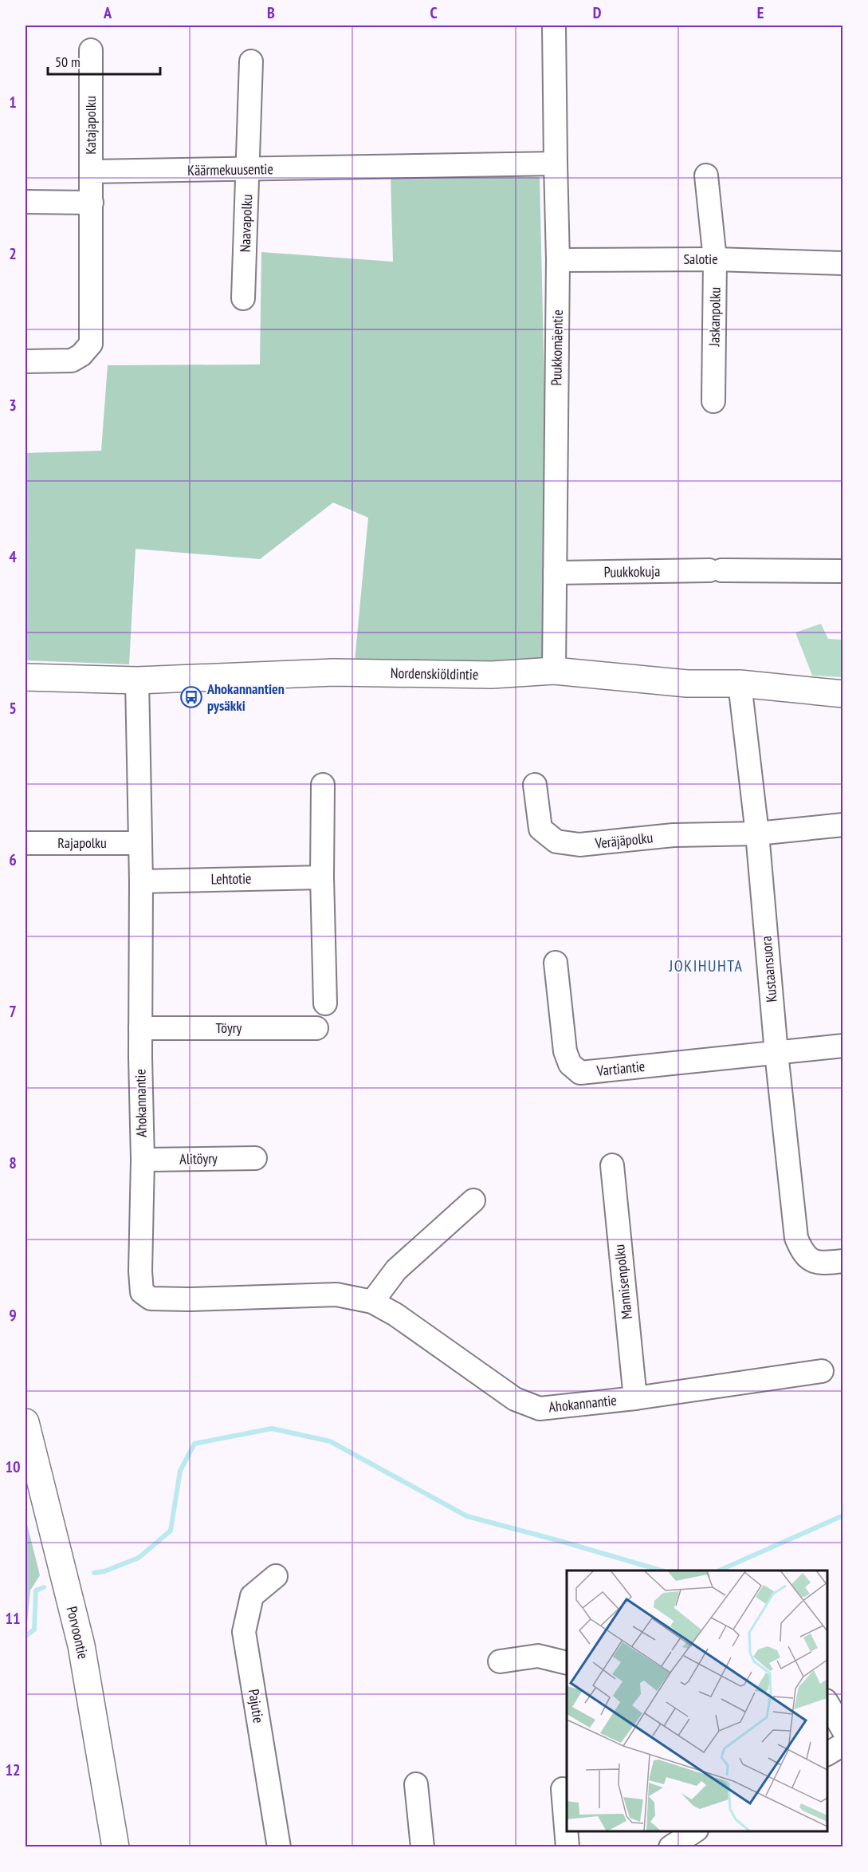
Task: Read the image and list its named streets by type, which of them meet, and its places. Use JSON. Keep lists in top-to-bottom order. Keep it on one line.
{"streets":{"main road":["Nordenskiöldintie","Porvoontie"],"street":["Katajapolku","Käärmekuusentie","Naavapolku","Salotie","Jaskanpolku","Puukkomäentie","Puukkokuja","Veräjäpolku","Rajapolku","Lehtotie","Kustaansuora","Töyry","Vartiantie","Ahokannantie","Alitöyry","Mannisenpolku","Pajutie"]},"crossings":[["Katajapolku","Käärmekuusentie"],["Käärmekuusentie","Naavapolku"],["Käärmekuusentie","Puukkomäentie"],["Salotie","Jaskanpolku"],["Salotie","Puukkomäentie"],["Puukkomäentie","Puukkokuja"],["Puukkomäentie","Nordenskiöldintie"],["Nordenskiöldintie","Kustaansuora"],["Nordenskiöldintie","Ahokannantie"],["Veräjäpolku","Kustaansuora"],["Rajapolku","Ahokannantie"],["Lehtotie","Ahokannantie"],["Kustaansuora","Vartiantie"],["Töyry","Ahokannantie"],["Ahokannantie","Alitöyry"],["Ahokannantie","Mannisenpolku"]],"districts":["JOKIHUHTA"],"places":{"bus stop":["Ahokannantien pysäkki"]},"scale_bar":"50 m","grid":{"columns":["A","B","C","D","E"],"rows":["1","2","3","4","5","6","7","8","9","10","11","12"]}}
